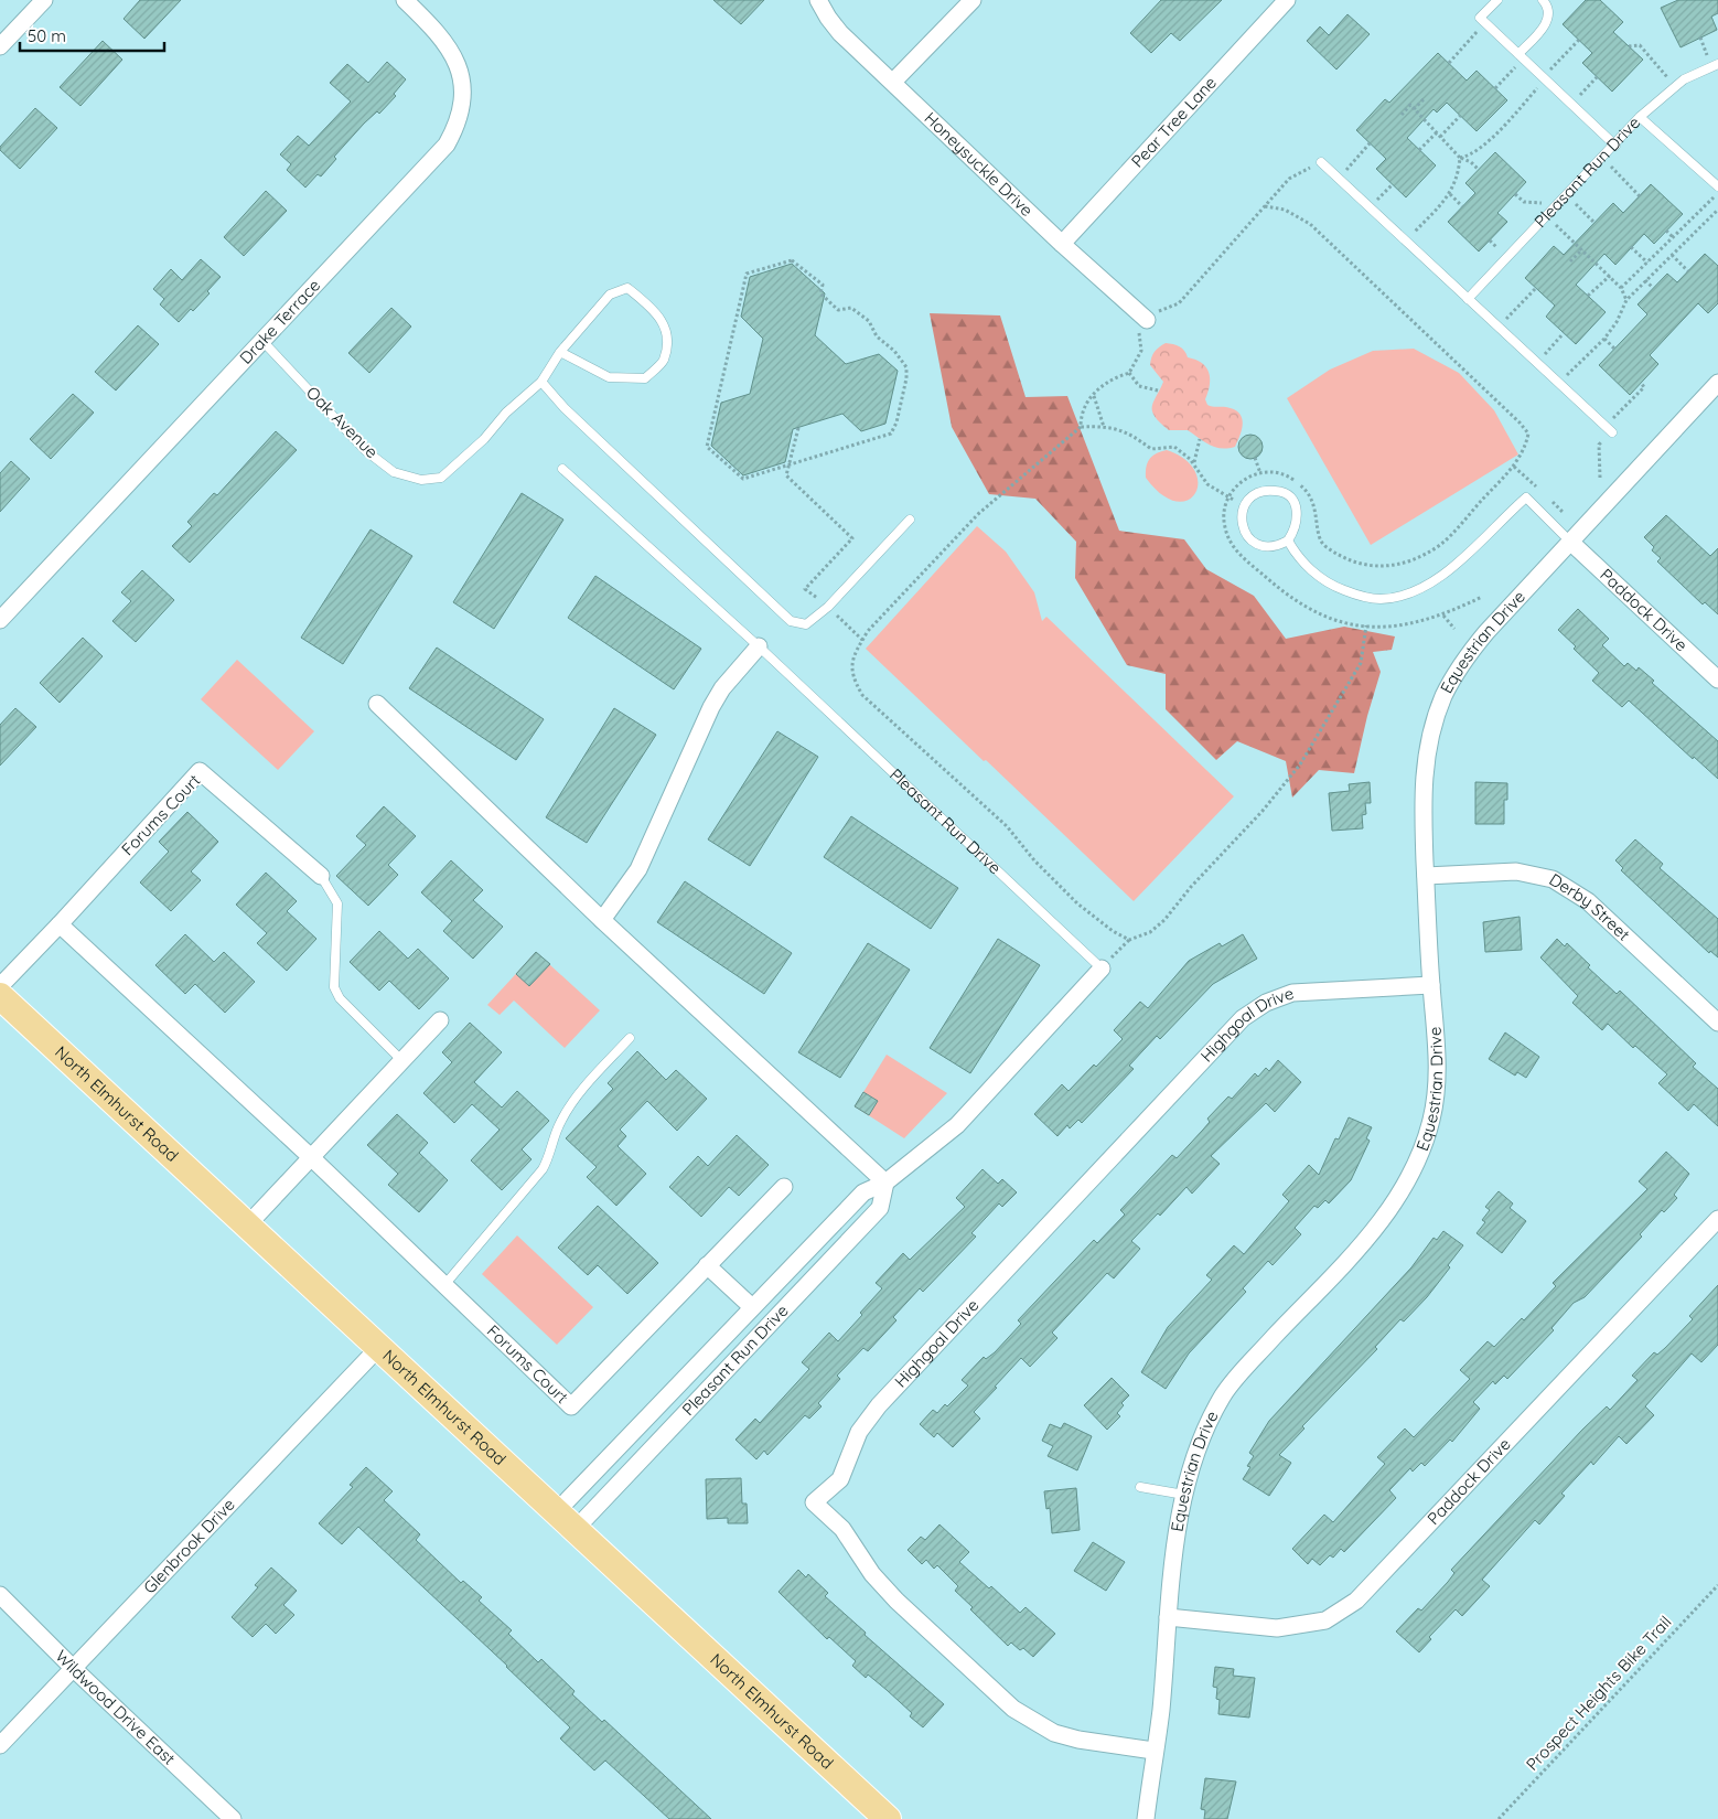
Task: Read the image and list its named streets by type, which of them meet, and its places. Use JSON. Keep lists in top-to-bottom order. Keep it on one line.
{"streets":{"main road":["North Elmhurst Road"],"street":["Pear Tree Lane","Honeysuckle Drive","Pleasant Run Drive","Drake Terrace","Paddock Drive","Equestrian Drive","Forums Court","Derby Street","Highgoal Drive","Glenbrook Drive","Wildwood Drive East"],"lane":["Oak Avenue"],"path":["Prospect Heights Bike Trail"]},"crossings":[["Pear Tree Lane","Honeysuckle Drive"],["Pleasant Run Drive","North Elmhurst Road"],["Drake Terrace","Oak Avenue"],["Paddock Drive","Equestrian Drive"],["Equestrian Drive","Derby Street"],["Equestrian Drive","Highgoal Drive"],["North Elmhurst Road","Glenbrook Drive"],["Glenbrook Drive","Wildwood Drive East"]],"scale_bar":"50 m"}
